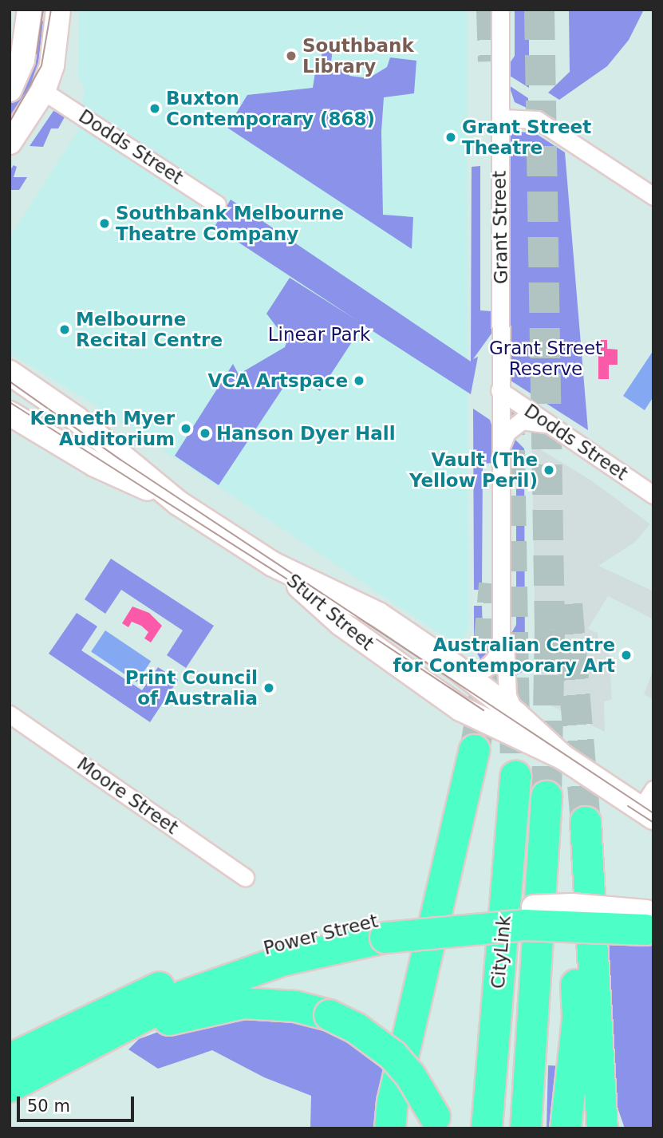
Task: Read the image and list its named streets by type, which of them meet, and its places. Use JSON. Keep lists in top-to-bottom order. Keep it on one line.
{"streets":{"highway":["Power Street","CityLink"],"main road":["Sturt Street"],"street":["Dodds Street","Grant Street","Moore Street"]},"crossings":[["Dodds Street","Grant Street"],["Grant Street","Sturt Street"]],"parks":["Linear Park","Grant Street Reserve"],"places":["Southbank Library","Buxton Contemporary (868)","Grant Street Theatre","Southbank Melbourne Theatre Company","Melbourne Recital Centre","VCA Artspace","Kenneth Myer Auditorium","Hanson Dyer Hall","Vault (The Yellow Peril)","Australian Centre for Contemporary Art","Print Council of Australia"],"scale_bar":"50 m"}
